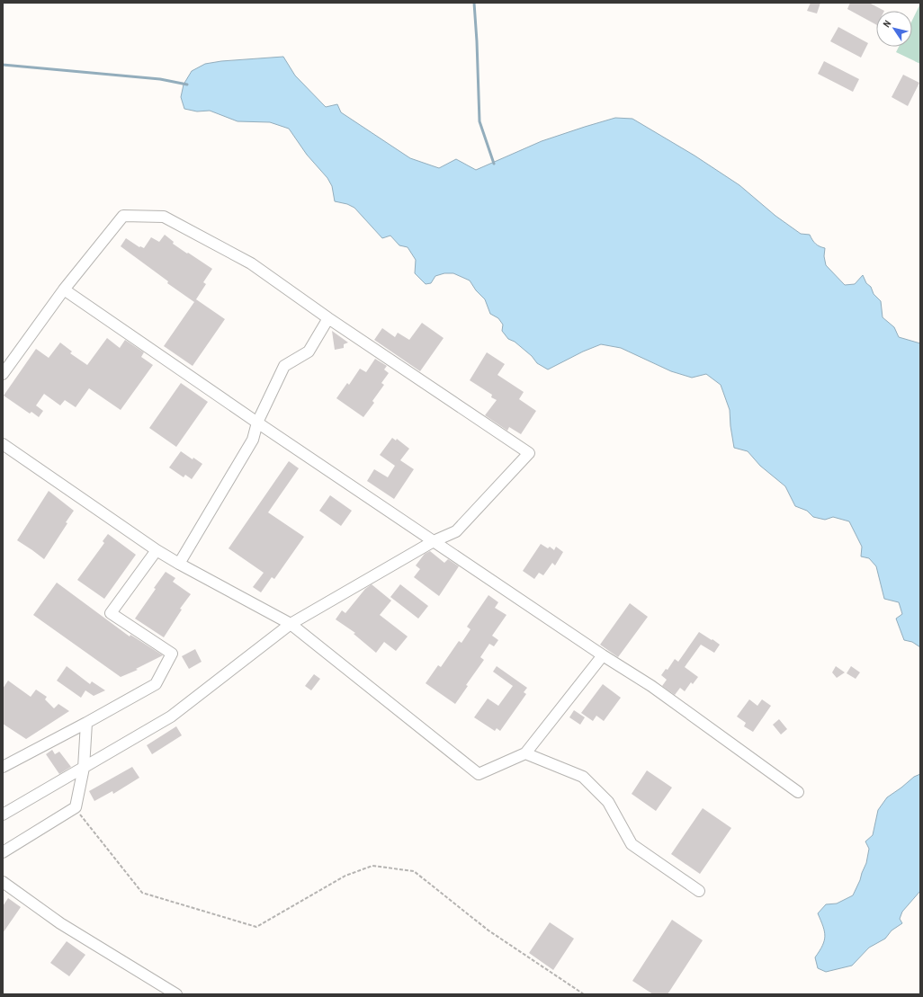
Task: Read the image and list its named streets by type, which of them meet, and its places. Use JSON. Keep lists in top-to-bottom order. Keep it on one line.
{"north":"top left"}
